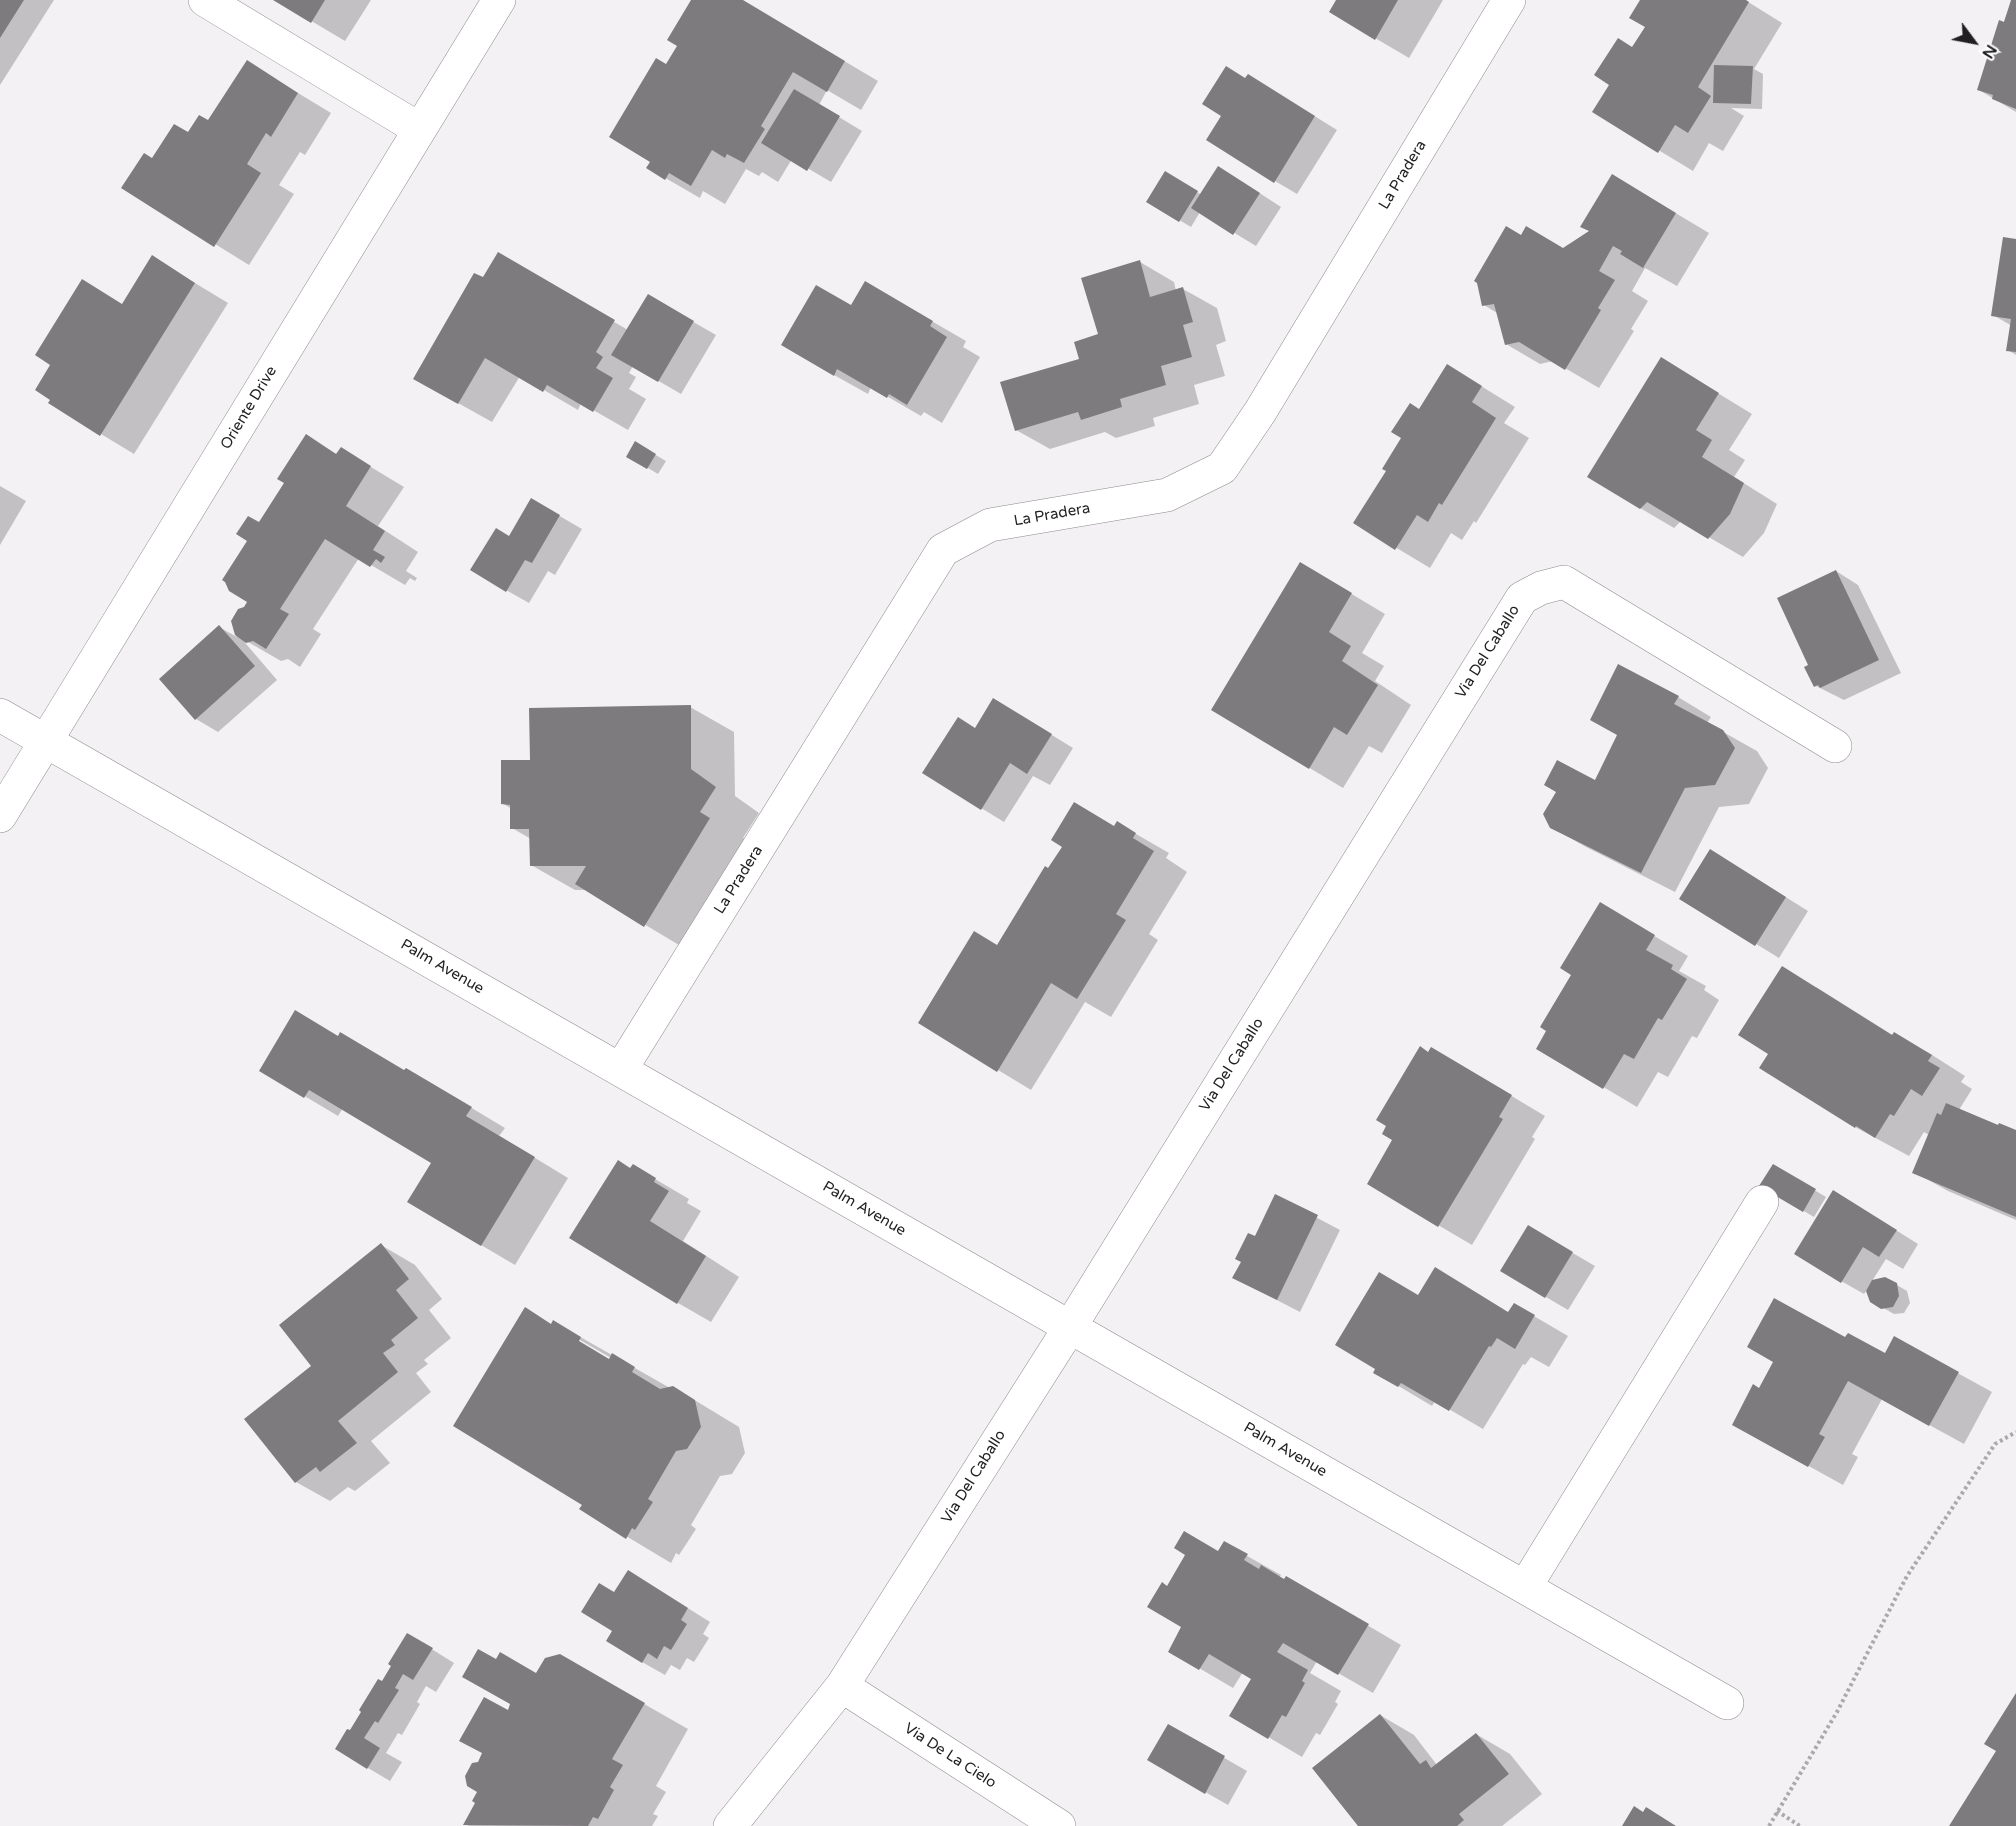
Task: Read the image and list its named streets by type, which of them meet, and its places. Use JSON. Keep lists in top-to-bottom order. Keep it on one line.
{"streets":{"street":["La Pradera","Oriente Drive","Via Del Caballo","Palm Avenue","Via De La Cielo"]},"crossings":[["La Pradera","Palm Avenue"],["Oriente Drive","Palm Avenue"],["Via Del Caballo","Palm Avenue"],["Via Del Caballo","Via De La Cielo"]],"north":"bottom right"}
